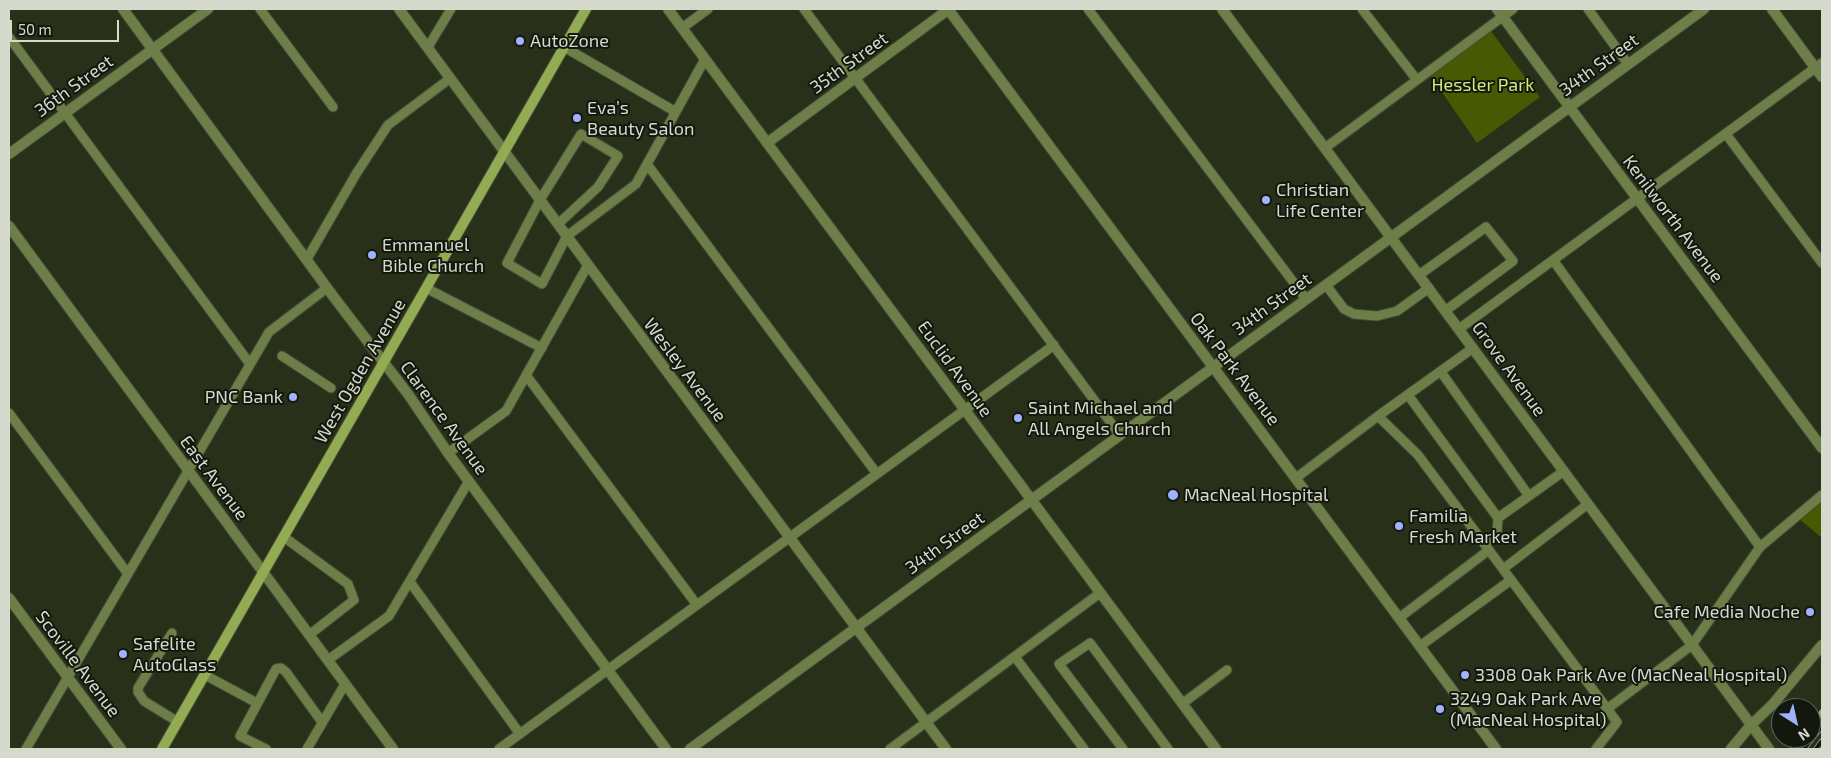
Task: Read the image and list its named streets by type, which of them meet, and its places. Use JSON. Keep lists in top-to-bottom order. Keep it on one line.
{"streets":{"main road":["West Ogden Avenue"],"street":["35th Street","34th Street","36th Street","Kenilworth Avenue","Euclid Avenue","Oak Park Avenue","Grove Avenue","Wesley Avenue","Clarence Avenue","East Avenue","Scoville Avenue"]},"crossings":[["35th Street","Euclid Avenue"],["35th Street","Oak Park Avenue"],["34th Street","Kenilworth Avenue"],["34th Street","Euclid Avenue"],["34th Street","Oak Park Avenue"],["34th Street","Grove Avenue"],["34th Street","Wesley Avenue"],["36th Street","Clarence Avenue"],["Wesley Avenue","West Ogden Avenue"],["West Ogden Avenue","Clarence Avenue"],["West Ogden Avenue","East Avenue"]],"parks":["Hessler Park"],"places":["AutoZone","Eva’s Beauty Salon","Christian Life Center","Emmanuel Bible Church","PNC Bank","Saint Michael and All Angels Church","MacNeal Hospital","Familia Fresh Market","Cafe Media Noche","Safelite AutoGlass","3308 Oak Park Ave (MacNeal Hospital)","3249 Oak Park Ave (MacNeal Hospital)"],"scale_bar":"50 m","north":"bottom right"}
